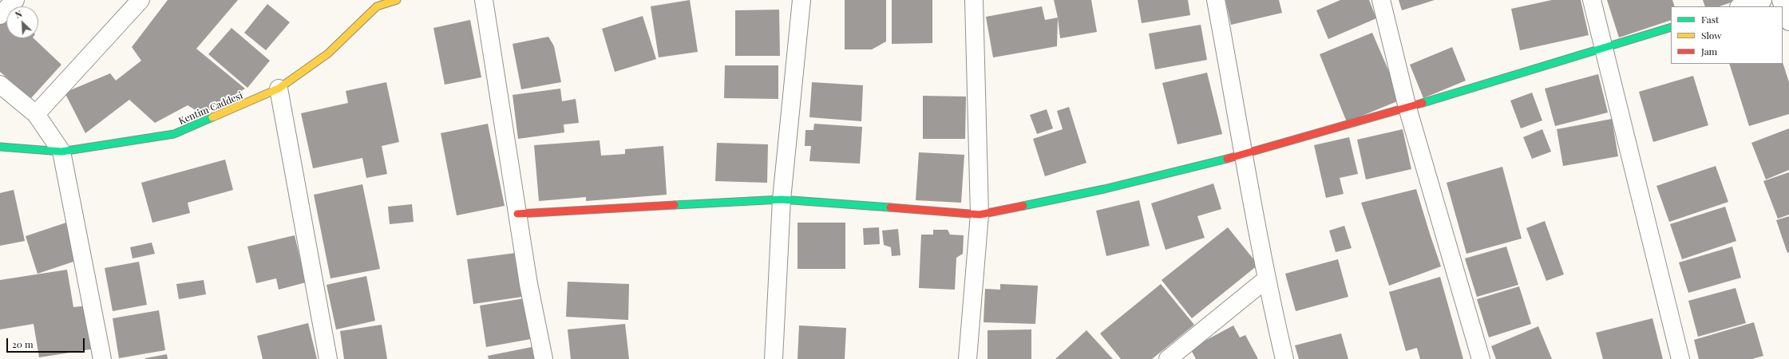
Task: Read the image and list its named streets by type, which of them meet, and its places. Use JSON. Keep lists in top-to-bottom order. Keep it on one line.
{"streets":{"street":["Kentim Caddesi"]},"legend":["Fast","Slow","Jam"],"scale_bar":"20 m","north":"top left"}
